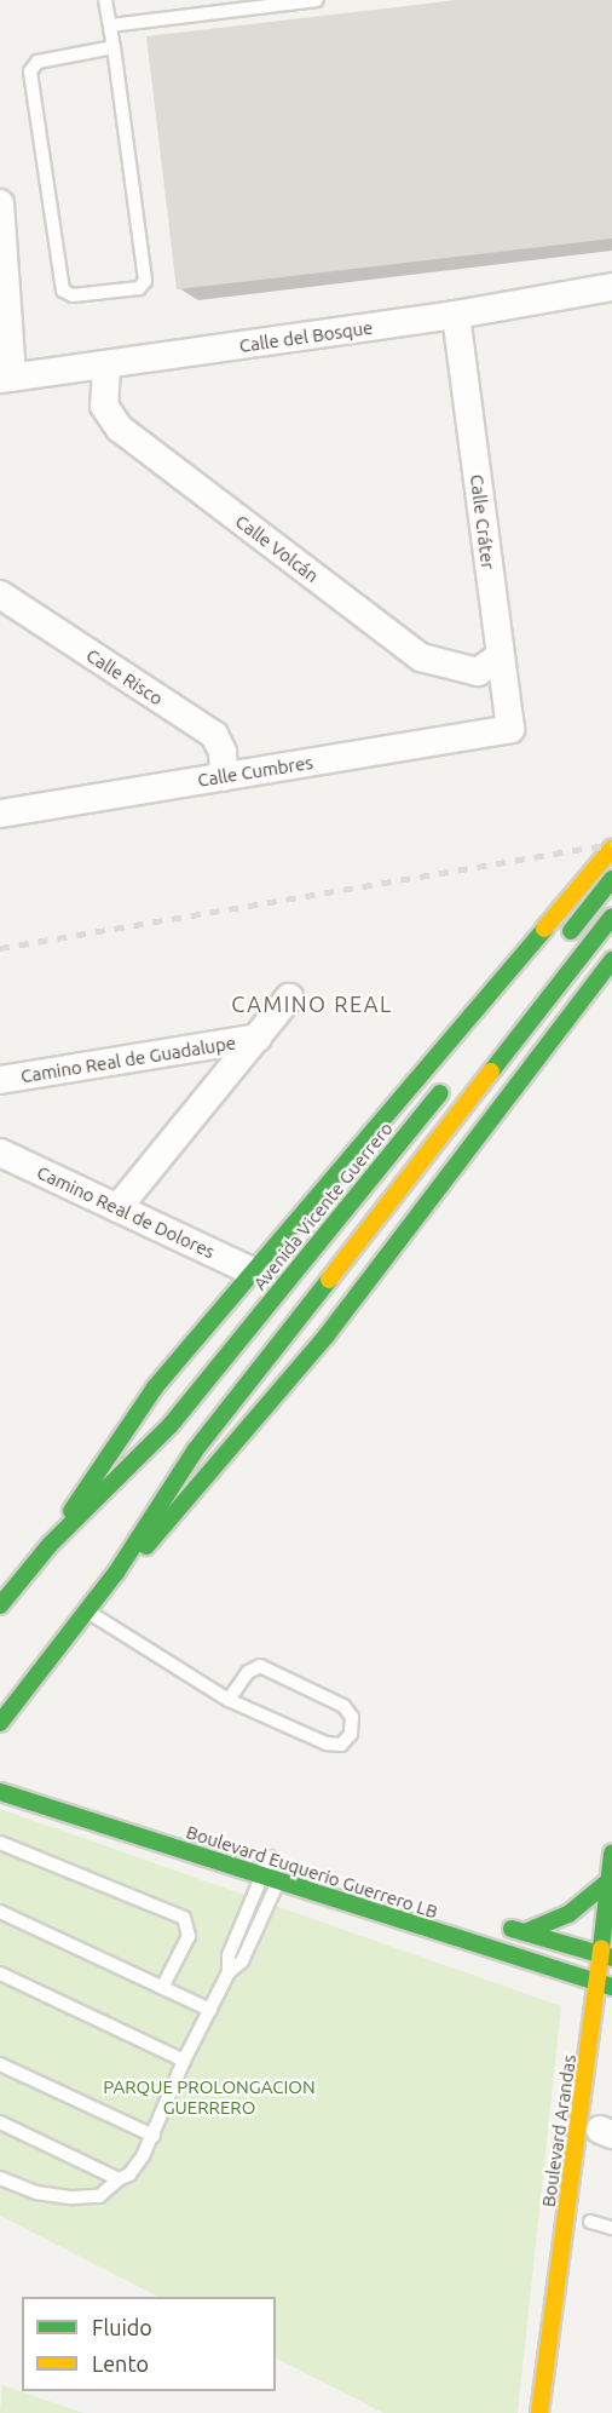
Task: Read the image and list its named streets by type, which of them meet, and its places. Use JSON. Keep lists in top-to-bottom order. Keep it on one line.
{"streets":{"main road":["Avenida Vicente Guerrero","Boulevard Euquerio Guerrero LB","Boulevard Arandas"],"street":["Calle del Bosque","Calle Cráter","Calle Volcán","Calle Risco","Calle Cumbres","Camino Real de Guadalupe","Camino Real de Dolores"]},"crossings":[["Calle del Bosque","Calle Cráter"],["Calle del Bosque","Calle Volcán"],["Calle Cráter","Calle Volcán"],["Calle Cráter","Calle Cumbres"],["Calle Risco","Calle Cumbres"],["Camino Real de Guadalupe","Camino Real de Dolores"],["Boulevard Euquerio Guerrero LB","Boulevard Arandas"]],"districts":["CAMINO REAL"],"parks":["PARQUE PROLONGACION GUERRERO"],"legend":["Fluido","Lento"]}
